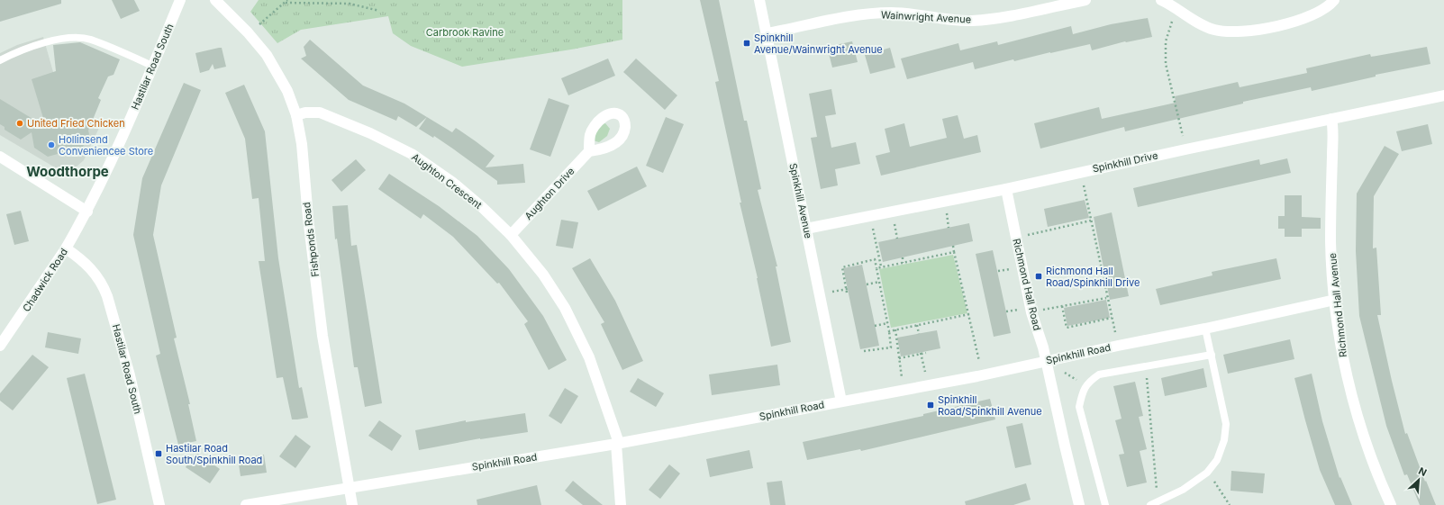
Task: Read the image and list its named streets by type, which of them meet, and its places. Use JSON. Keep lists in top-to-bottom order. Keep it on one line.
{"streets":{"street":["Wainwright Avenue","Hastilar Road South","Spinkhill Drive","Aughton Crescent","Aughton Drive","Spinkhill Avenue","Fishponds Road","Chadwick Road","Richmond Hall Road","Richmond Hall Avenue","Spinkhill Road"]},"crossings":[["Wainwright Avenue","Spinkhill Avenue"],["Hastilar Road South","Chadwick Road"],["Spinkhill Drive","Spinkhill Avenue"],["Spinkhill Drive","Richmond Hall Road"],["Spinkhill Drive","Richmond Hall Avenue"],["Aughton Crescent","Aughton Drive"],["Aughton Crescent","Fishponds Road"],["Aughton Crescent","Spinkhill Road"],["Spinkhill Avenue","Spinkhill Road"],["Fishponds Road","Spinkhill Road"],["Richmond Hall Road","Spinkhill Road"],["Richmond Hall Avenue","Spinkhill Road"]],"districts":["Woodthorpe"],"parks":["Carbrook Ravine"],"places":{"transit":["Spinkhill Avenue/Wainwright Avenue","Richmond Hall Road/Spinkhill Drive","Spinkhill Road/Spinkhill Avenue","Hastilar Road South/Spinkhill Road"],"other":["United Fried Chicken","Hollinsend Conveniencee Store"]},"north":"top right"}
